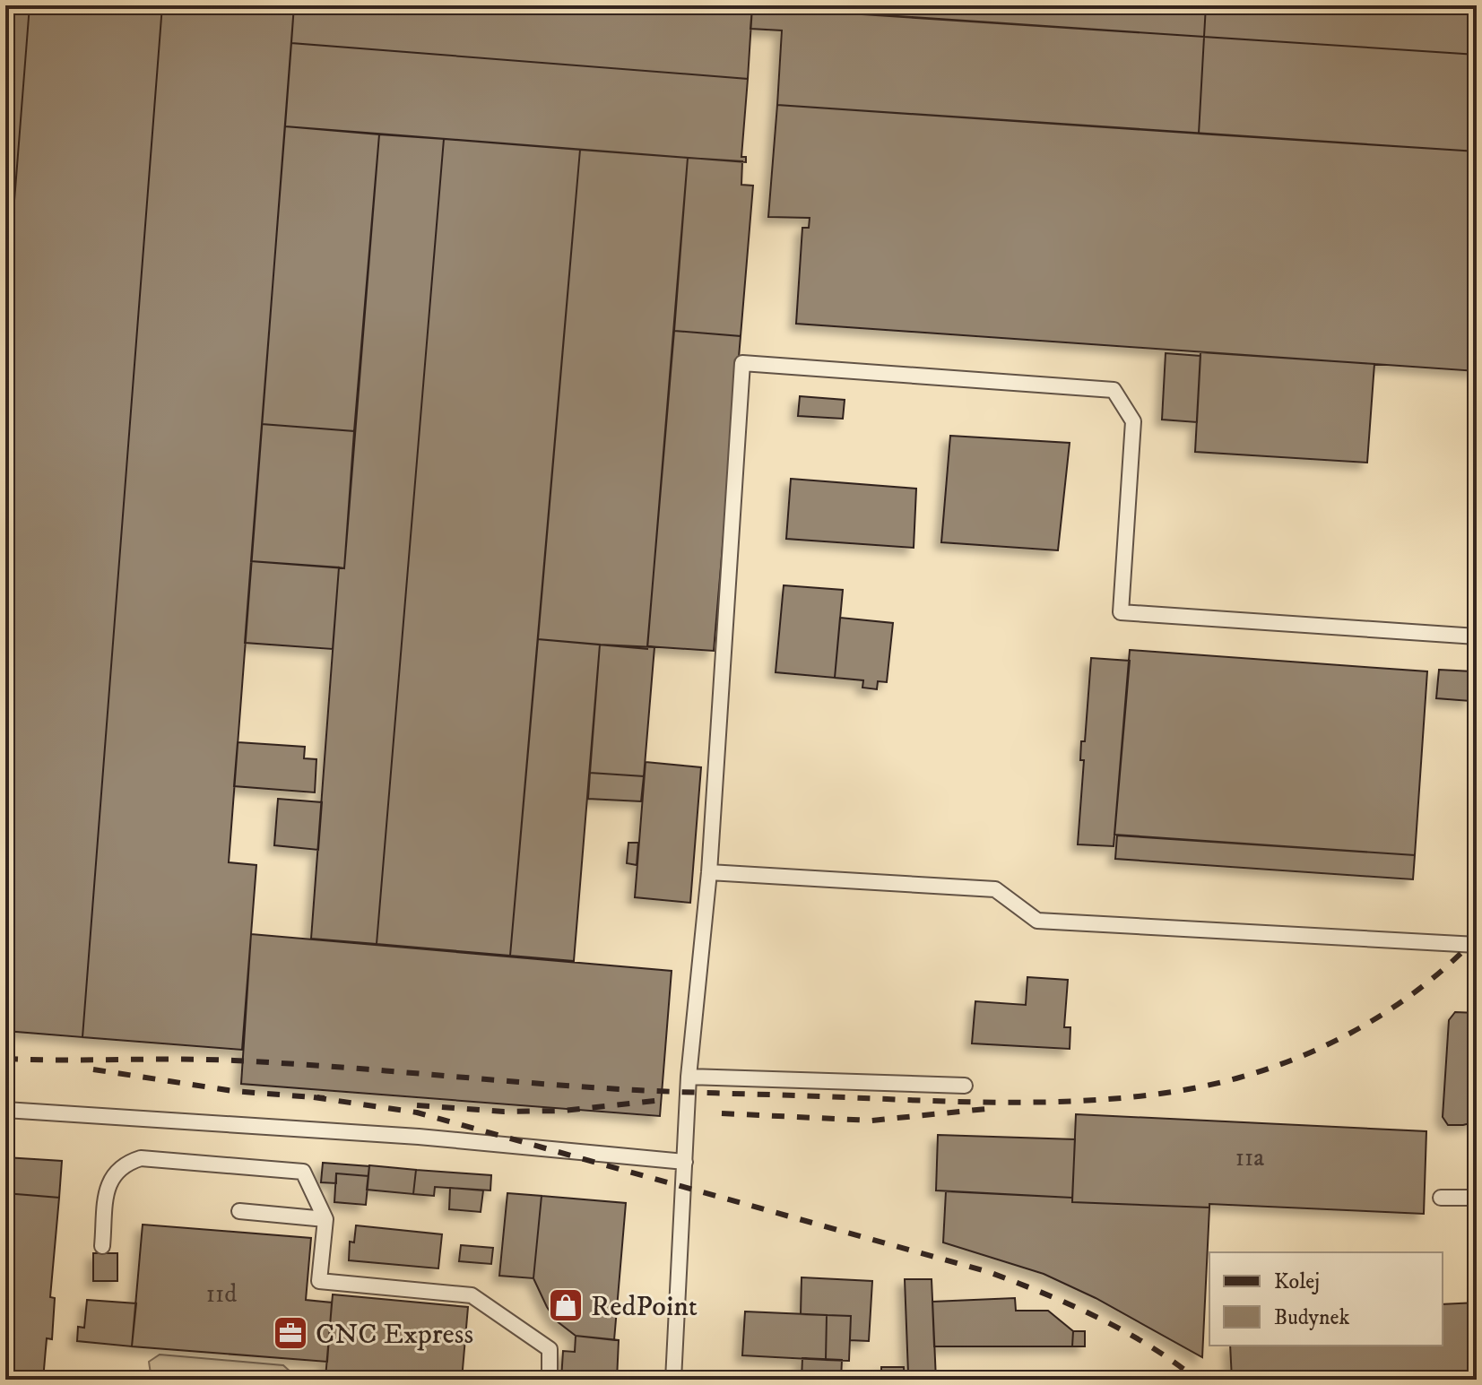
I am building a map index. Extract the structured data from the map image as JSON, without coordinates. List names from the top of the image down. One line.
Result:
{"places":{"shop":["RedPoint"],"office":["CNC Express"]},"house_numbers":["11a","11d"],"legend":["Kolej","Budynek"]}
